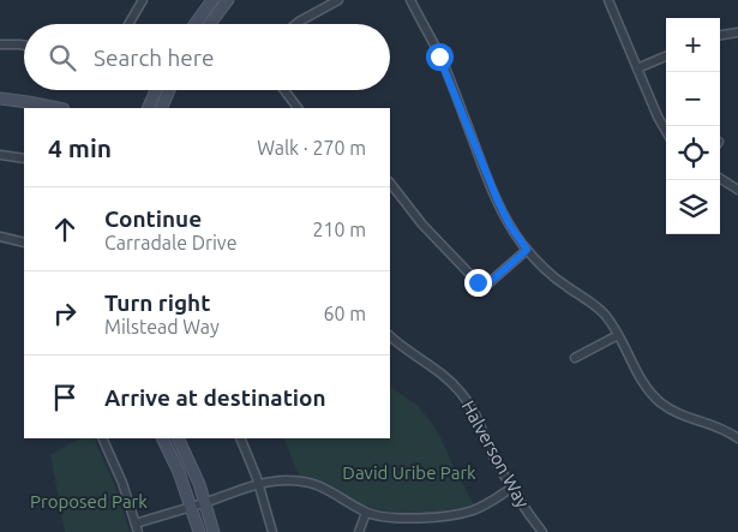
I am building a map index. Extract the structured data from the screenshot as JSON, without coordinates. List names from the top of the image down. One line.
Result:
{"streets":{"street":["Halverson Way"]},"parks":["David Uribe Park","Proposed Park"],"page":{"map_buttons":["+","−"],"search":"Search here","heading":["4 min","Walk · 270 m"],"list":[["Continue","Carradale Drive","210 m"],["Turn right","Milstead Way","60 m"],"Arrive at destination"]}}
